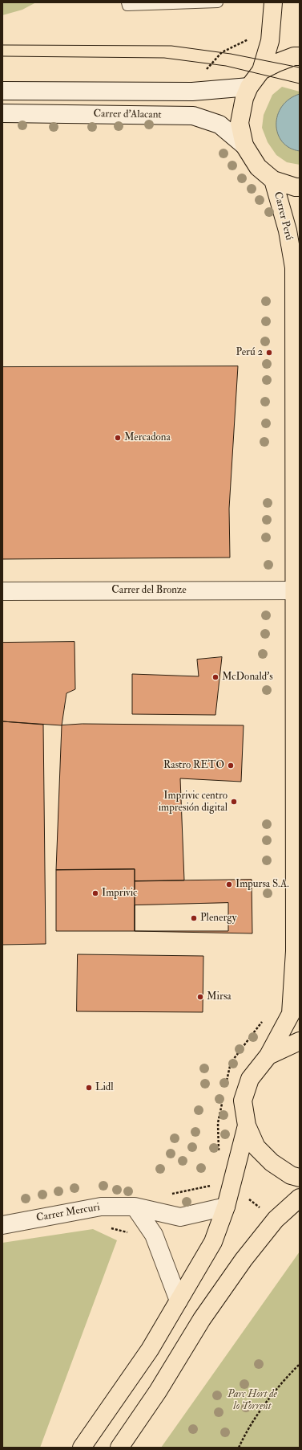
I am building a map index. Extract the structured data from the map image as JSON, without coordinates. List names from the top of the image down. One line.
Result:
{"streets":{"main road":["Carrer Perú"],"street":["Carrer d'Alacant","Carrer del Bronze","Carrer Mercuri"]},"crossings":[["Carrer Perú","Carrer del Bronze"]],"parks":["Parc Hort de lo Torrent"],"places":["Perú 2","Mercadona","McDonald's","Rastro RETO","Imprivic centro impresión digital","Impursa S.A.","Imprivic","Plenergy","Mirsa","Lidl"]}
